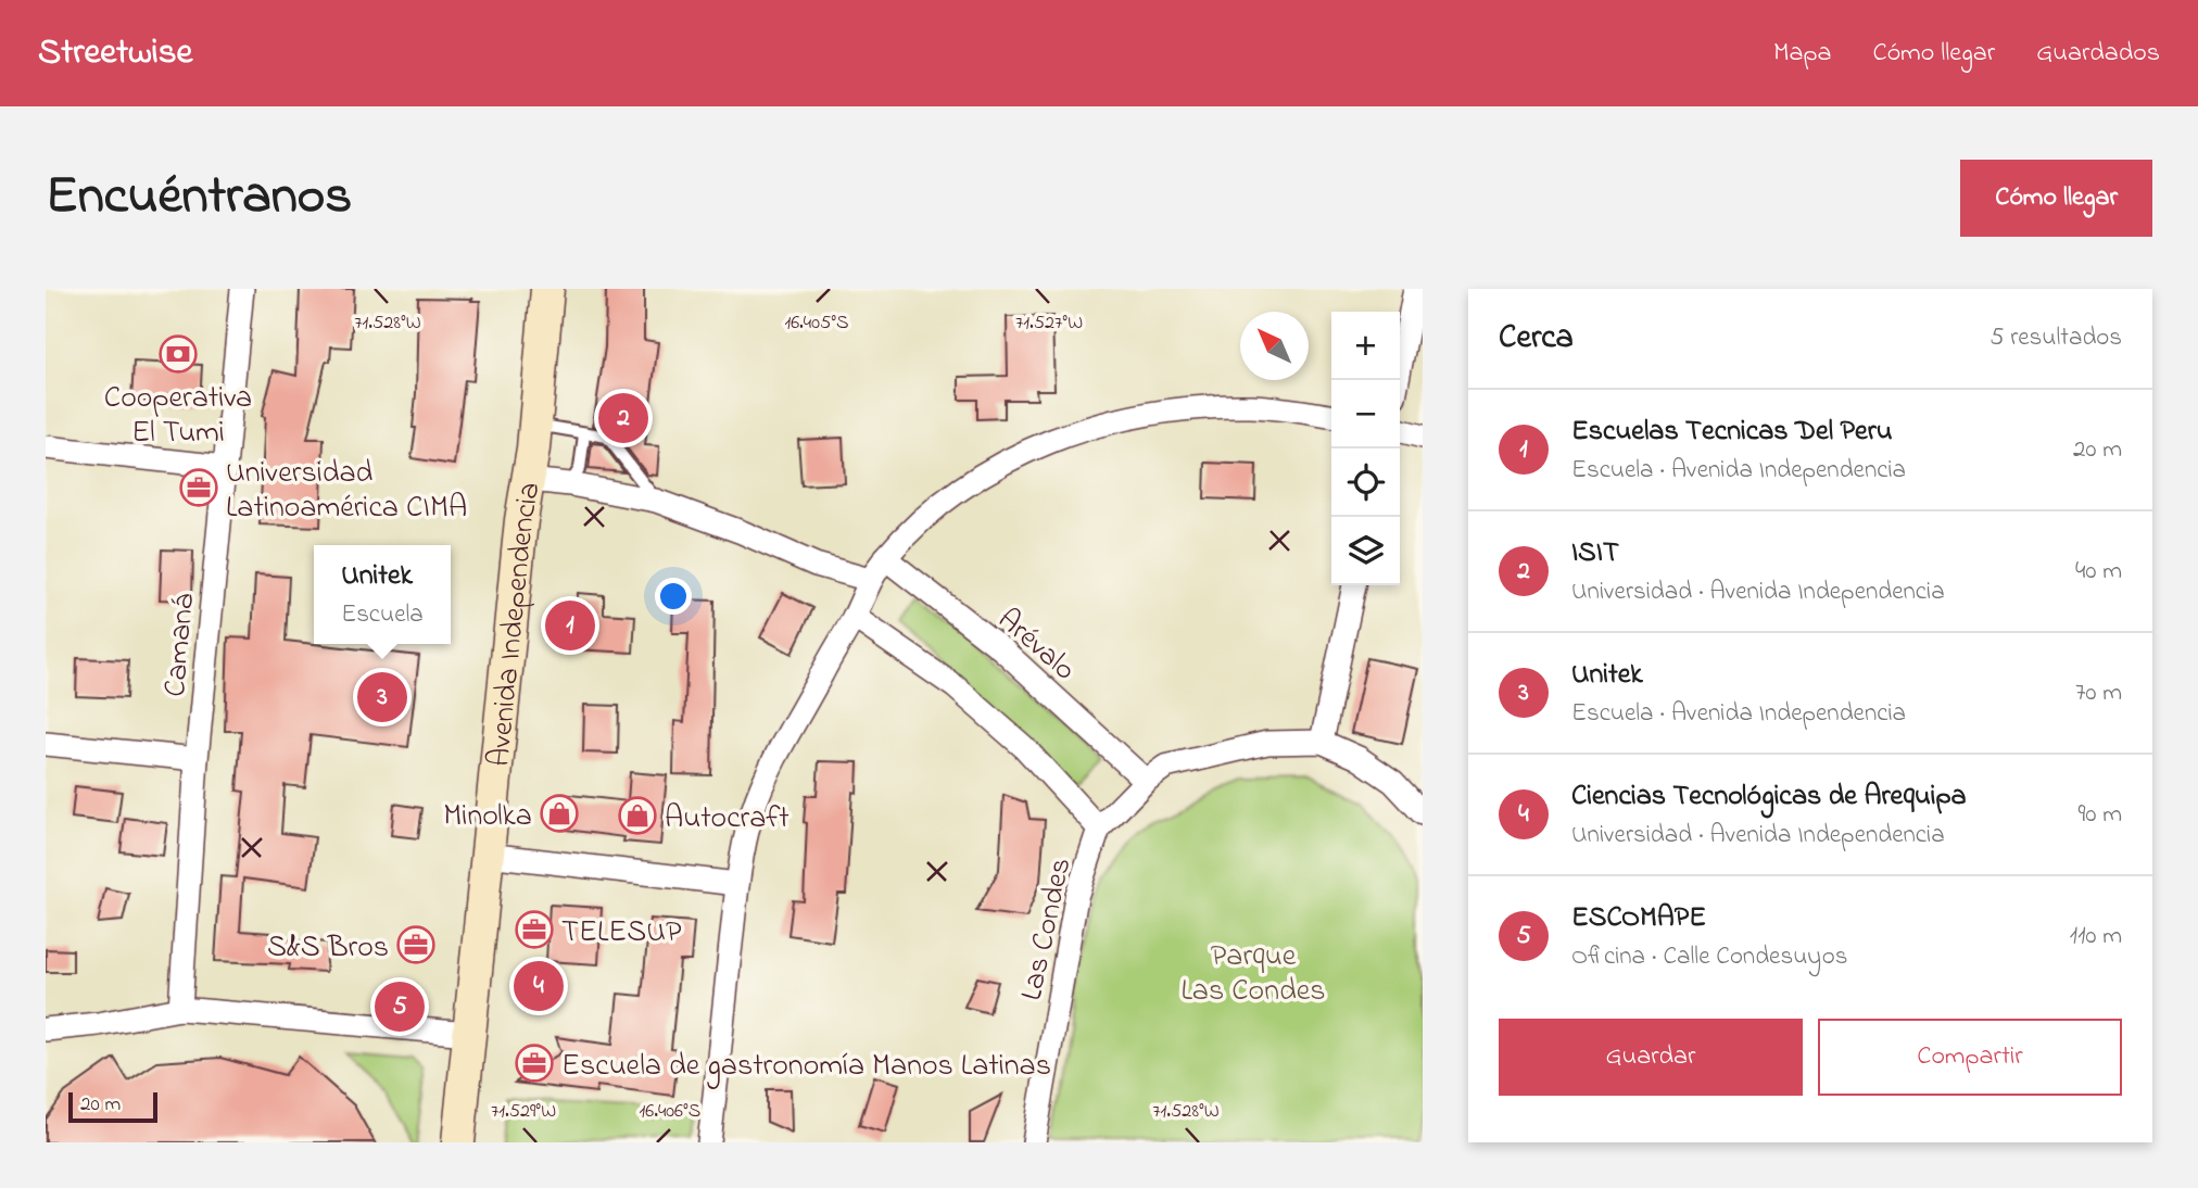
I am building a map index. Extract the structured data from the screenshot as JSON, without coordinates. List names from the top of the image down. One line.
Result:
{"streets":{"main road":["Avenida Independencia"],"street":["Arévalo","Camaná","Las Condes"]},"crossings":[["Arévalo","Las Condes"]],"parks":["Parque Las Condes"],"places":{"bank":["Cooperativa El Tumi"],"office":["Universidad Latinoamérica CIMA","TELESUP","S&S Bros","Escuela de gastronomía Manos Latinas"],"shop":["Minolka","Autocraft"]},"scale_bar":"20 m","north":"top left","page":{"header":"Streetwise","nav":["Mapa","Cómo llegar","Guardados"],"title":"Encuéntranos","buttons":["Cómo llegar",["Guardar","Compartir"]],"heading":["Cerca","5 resultados"],"map_buttons":["+","−"],"list":[{"mark":"1","name":"Escuelas Tecnicas Del Peru","note":"Escuela · Avenida Independencia","value":"20 m"},{"mark":"2","name":"ISIT","note":"Universidad · Avenida Independencia","value":"40 m"},{"mark":"3","name":"Unitek","note":"Escuela · Avenida Independencia","value":"70 m"},{"mark":"4","name":"Ciencias Tecnológicas de Arequipa","note":"Universidad · Avenida Independencia","value":"90 m"},{"mark":"5","name":"ESCOMAPE","note":"Oficina · Calle Condesuyos","value":"110 m"}],"pins":["2","1","3","4","5"],"popup":["Unitek","Escuela"],"scale":"20 m"},"coordinates":["16.405°S","71.528°W","71.527°W","71.529°W","16.406°S"]}
